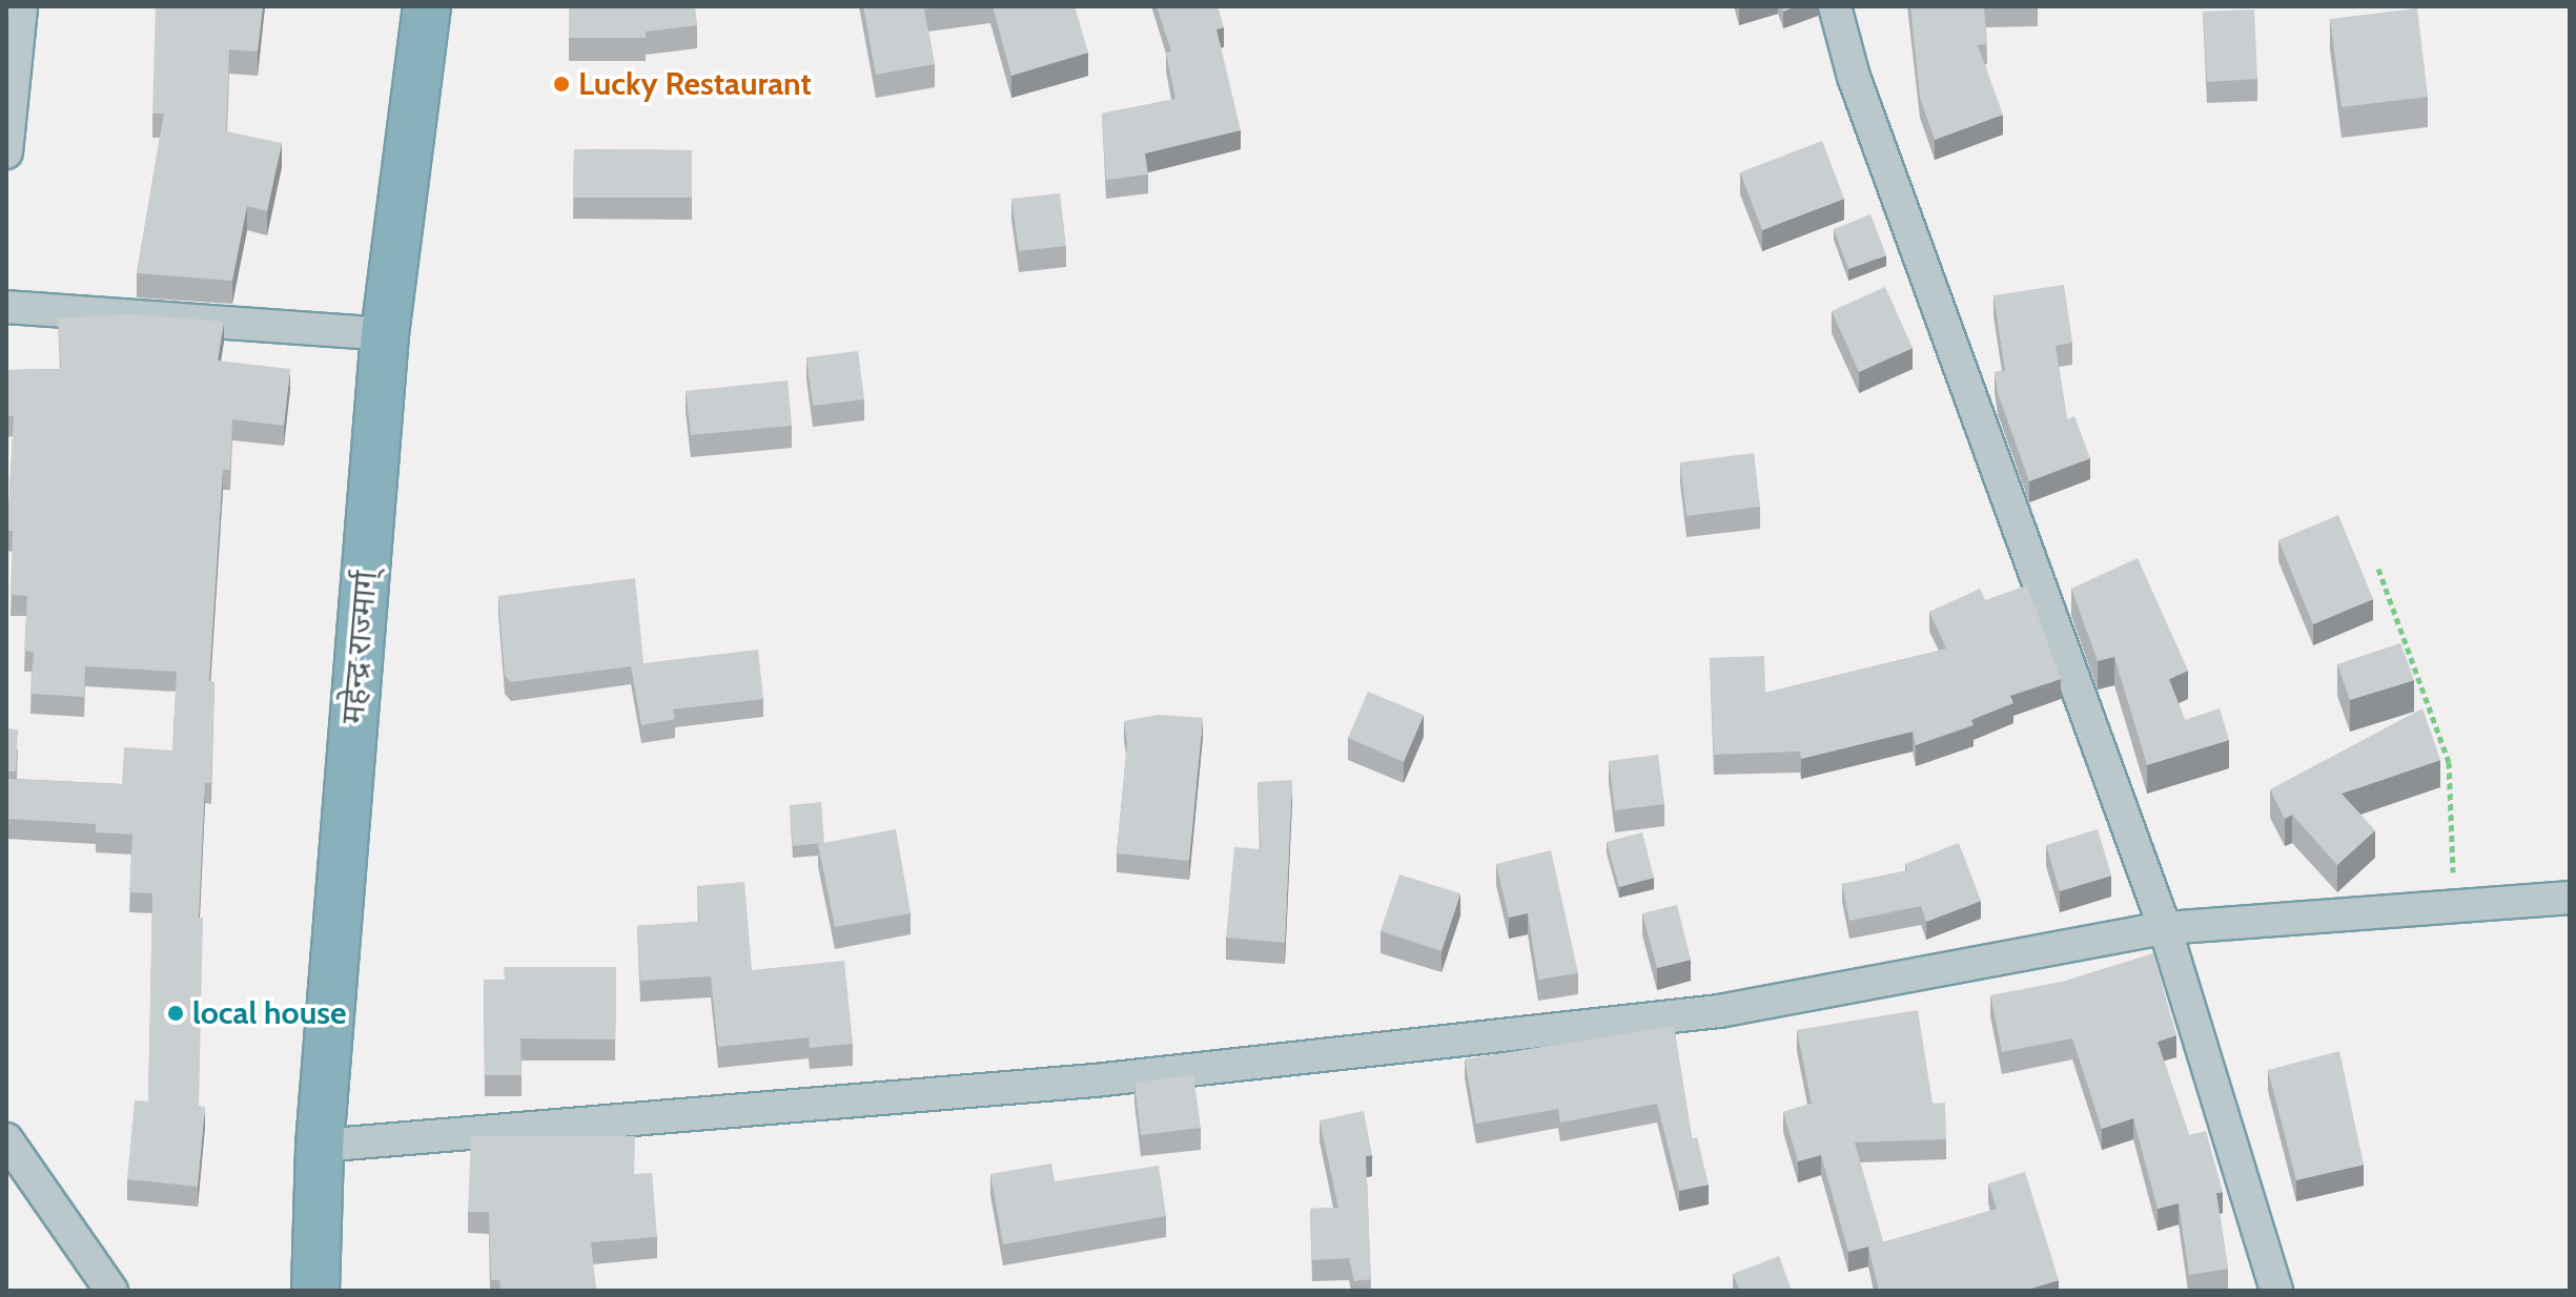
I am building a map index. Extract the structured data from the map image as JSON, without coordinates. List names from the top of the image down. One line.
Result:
{"streets":{"highway":["महेन्द्र राज्मार्ग्"]},"places":["Lucky Restaurant","local house"]}
